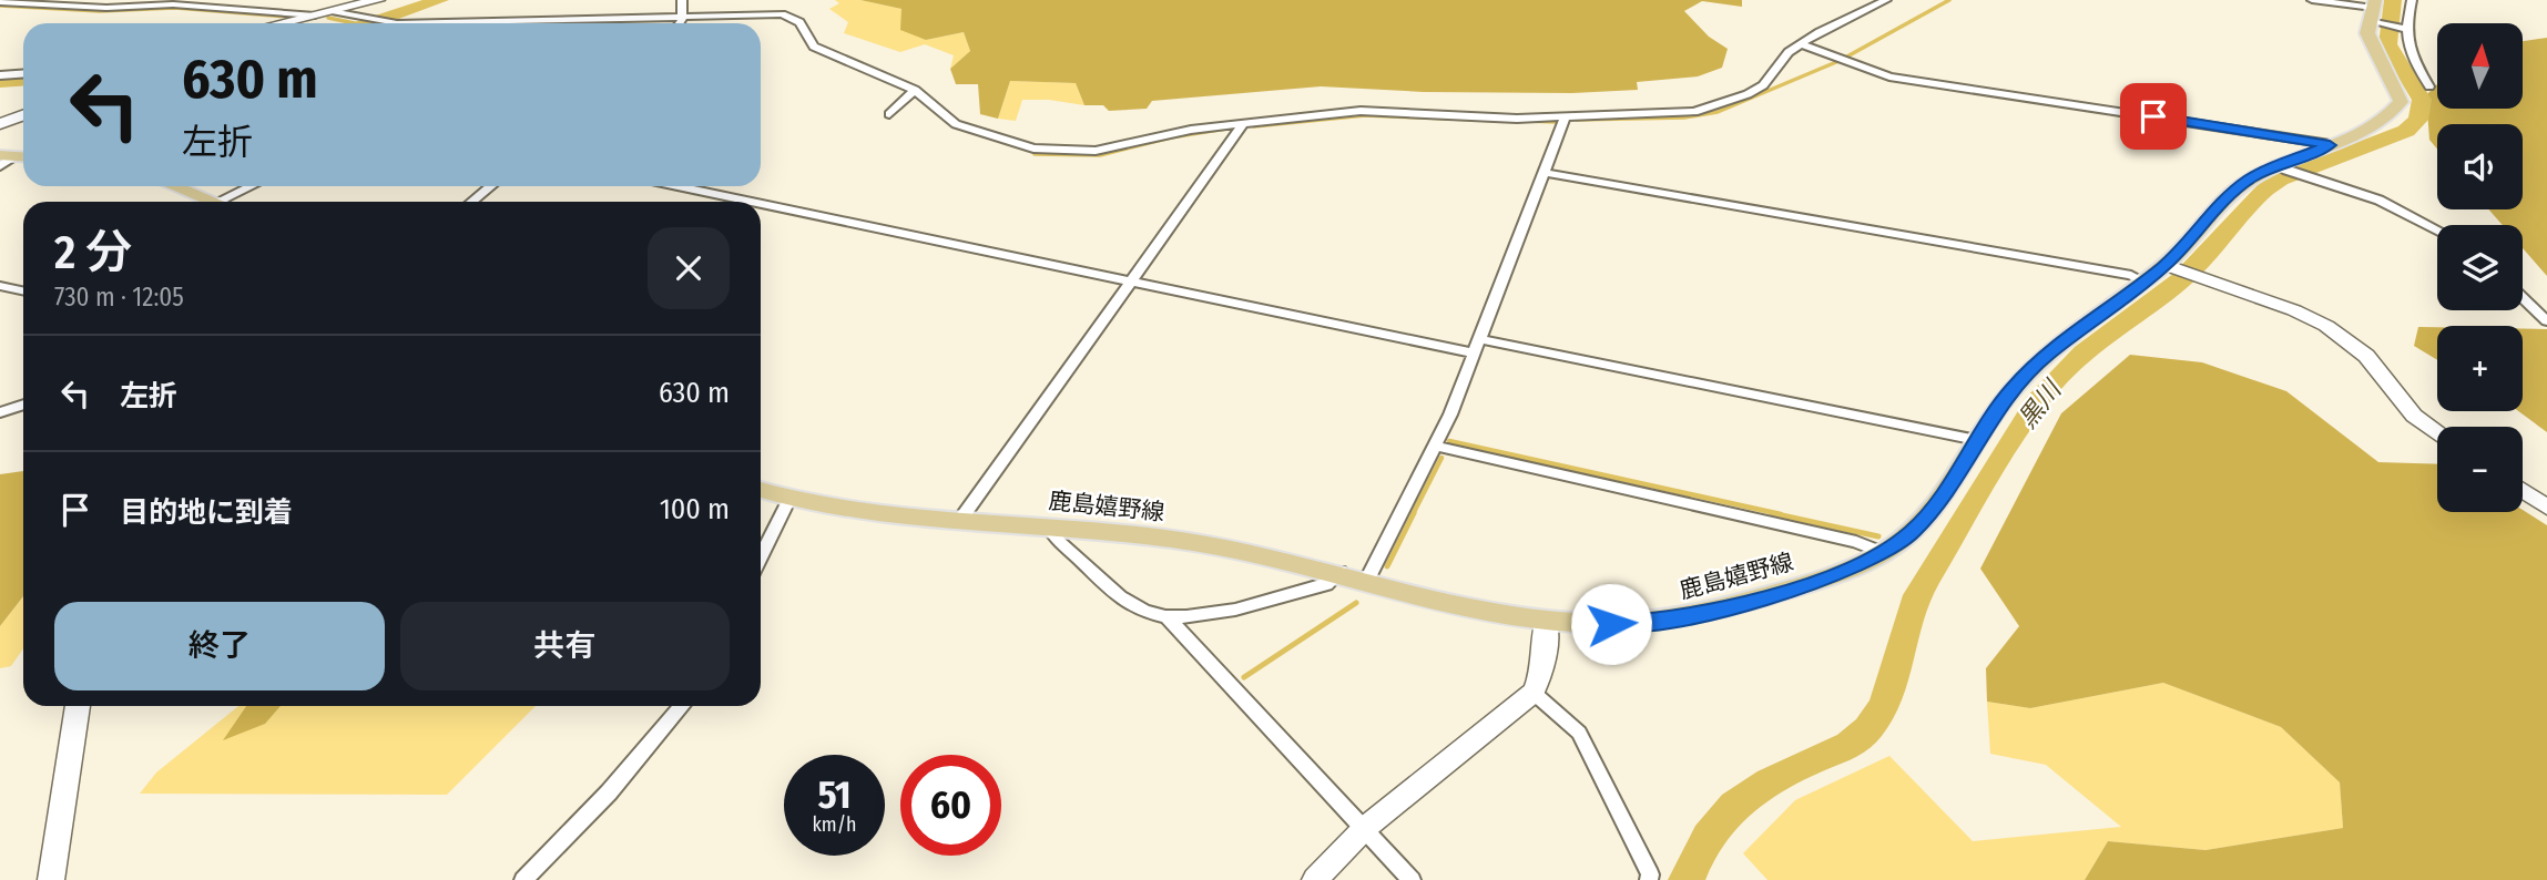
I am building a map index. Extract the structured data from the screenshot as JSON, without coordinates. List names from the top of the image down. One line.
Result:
{"streets":{"main road":["鹿島嬉野線"]},"water":["黒川"],"north":"top","page":{"map_buttons":["+","−"],"turn":["630 m","左折"],"heading":["2 分","730 m · 12:05"],"list":[{"name":"左折","value":"630 m"},{"name":"目的地に到着","value":"100 m"}],"buttons":["終了","共有"],"speed":"51 km/h","limit":"60"}}
